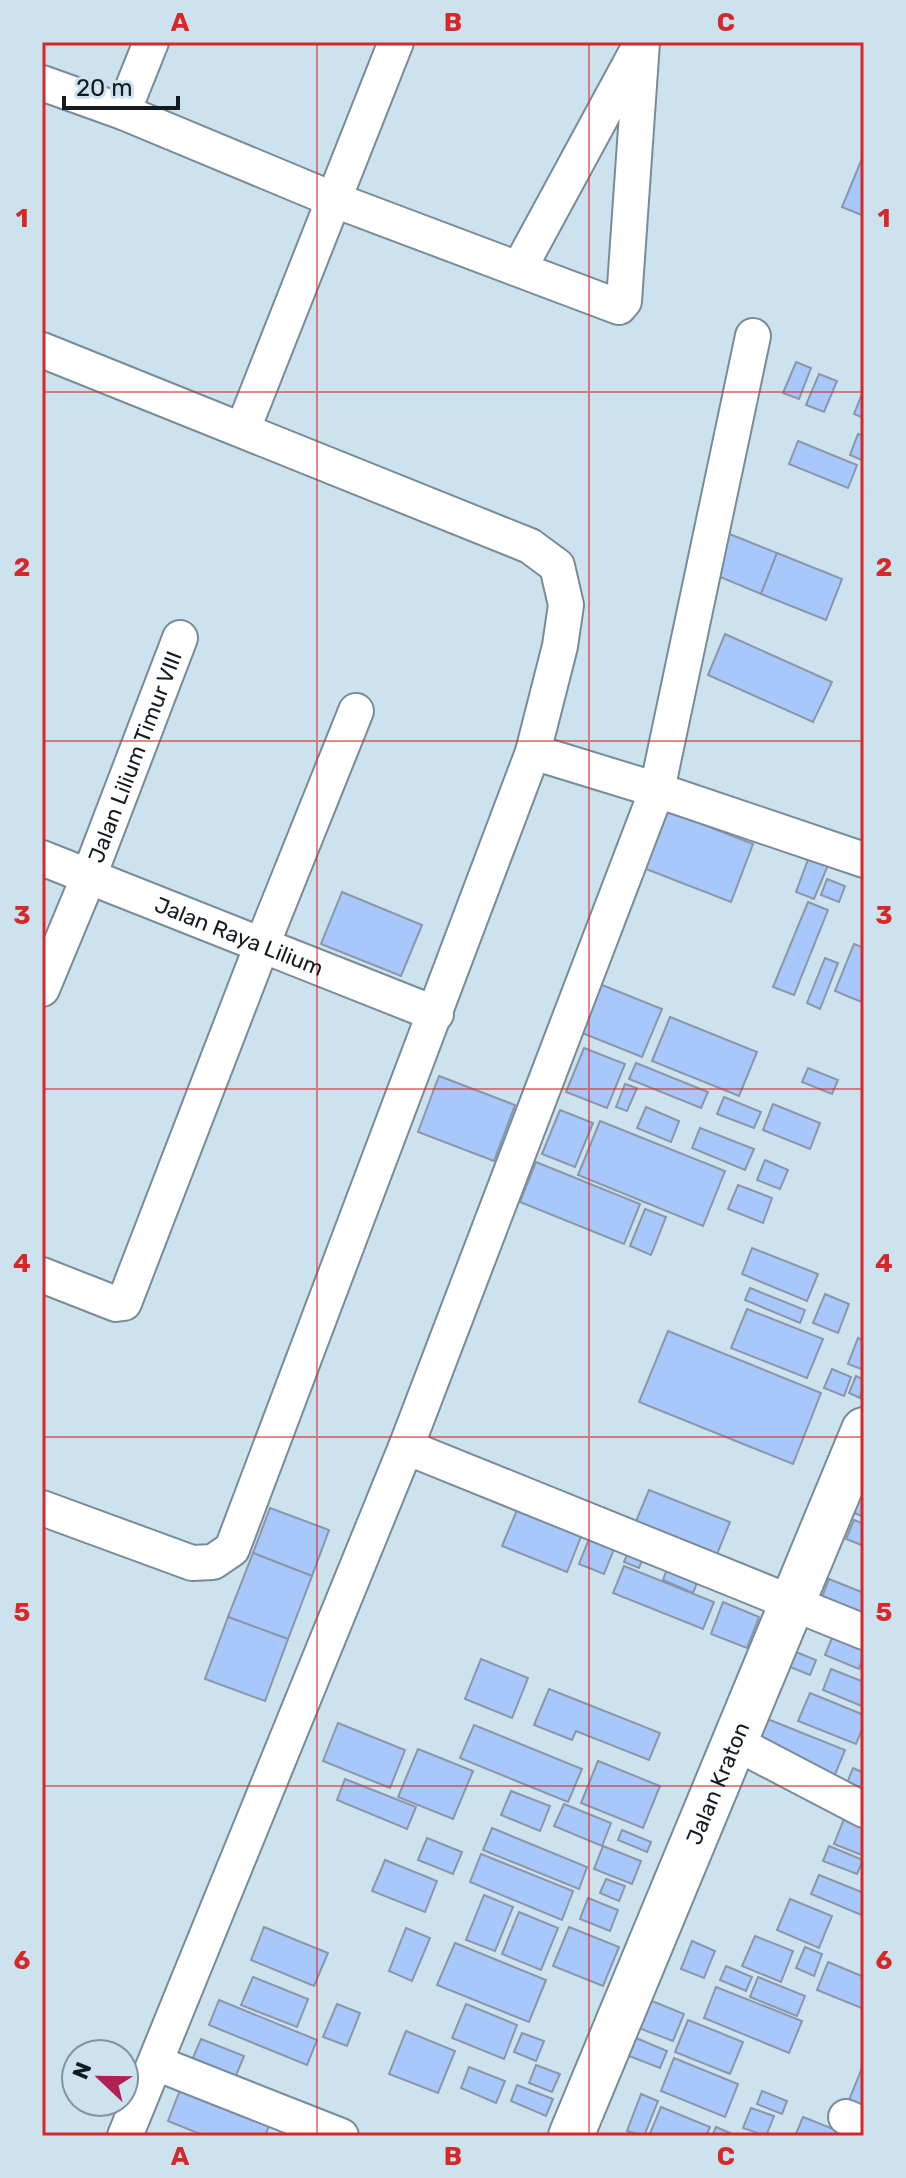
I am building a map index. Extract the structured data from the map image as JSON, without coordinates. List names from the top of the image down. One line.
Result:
{"streets":{"street":["Jalan Lilium Timur VIII","Jalan Raya Lilium","Jalan Kraton"]},"crossings":[["Jalan Lilium Timur VIII","Jalan Raya Lilium"]],"scale_bar":"20 m","north":"left","grid":{"columns":["A","B","C"],"rows":["1","2","3","4","5","6"]}}
